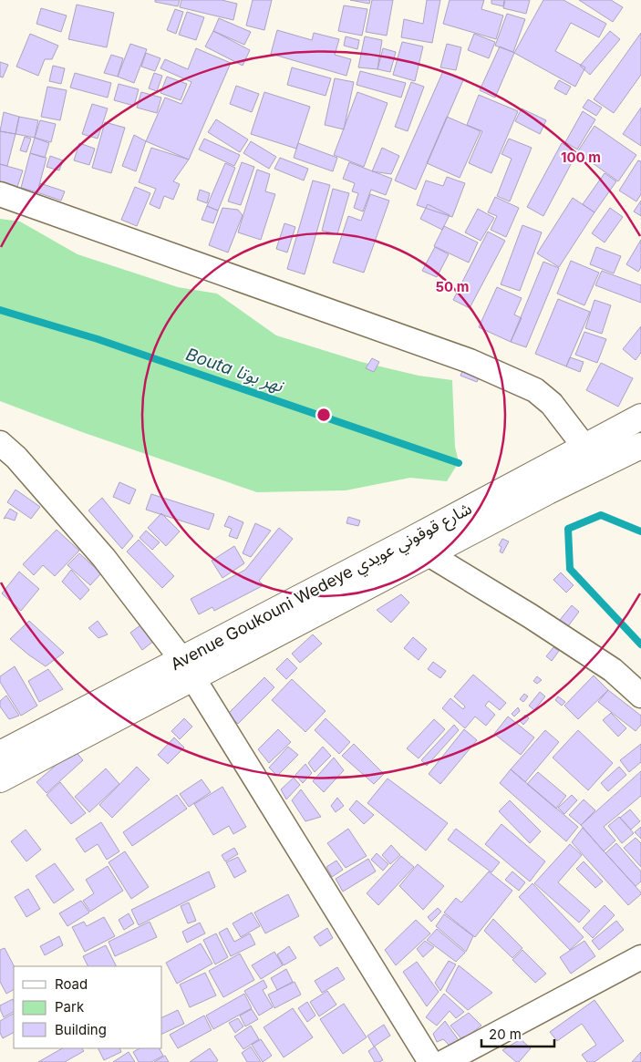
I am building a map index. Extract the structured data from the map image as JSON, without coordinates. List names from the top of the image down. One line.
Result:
{"streets":{"street":["Avenue Goukouni Wedeye شارع قوقوني عويدي"]},"water":["Bouta نهر بوتا"],"legend":["Road","Park","Building"],"scale_bar":"20 m","rings":["100 m","50 m"]}
